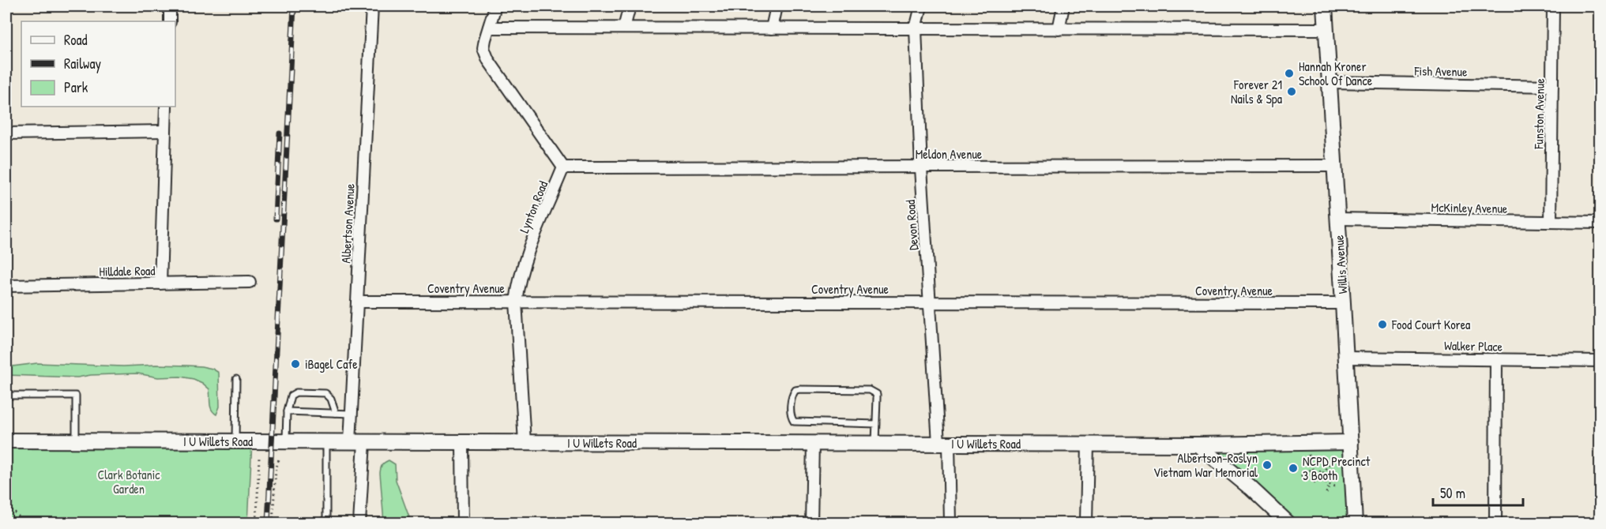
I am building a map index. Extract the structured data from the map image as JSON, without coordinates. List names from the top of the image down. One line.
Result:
{"streets":{"main road":["Willis Avenue","I U Willets Road"],"street":["Fish Avenue","Funston Avenue","Meldon Avenue","Lynton Road","McKinley Avenue","Albertson Avenue","Devon Road","Hilldale Road","Coventry Avenue","Walker Place"]},"crossings":[["Fish Avenue","Funston Avenue"],["Fish Avenue","Willis Avenue"],["Funston Avenue","McKinley Avenue"],["Meldon Avenue","Lynton Road"],["Meldon Avenue","Devon Road"],["Meldon Avenue","Willis Avenue"],["Lynton Road","Coventry Avenue"],["Lynton Road","I U Willets Road"],["McKinley Avenue","Willis Avenue"],["Albertson Avenue","Coventry Avenue"],["Albertson Avenue","I U Willets Road"],["Devon Road","Coventry Avenue"],["Devon Road","I U Willets Road"],["Willis Avenue","Coventry Avenue"],["Willis Avenue","Walker Place"],["Willis Avenue","I U Willets Road"]],"parks":["Clark Botanic Garden"],"places":["Hannah Kroner School Of Dance","Forever 21 Nails & Spa","Food Court Korea","iBagel Cafe","Albertson–Roslyn Vietnam War Memorial","NCPD Precinct 3 Booth"],"legend":["Road","Railway","Park"],"scale_bar":"50 m"}
